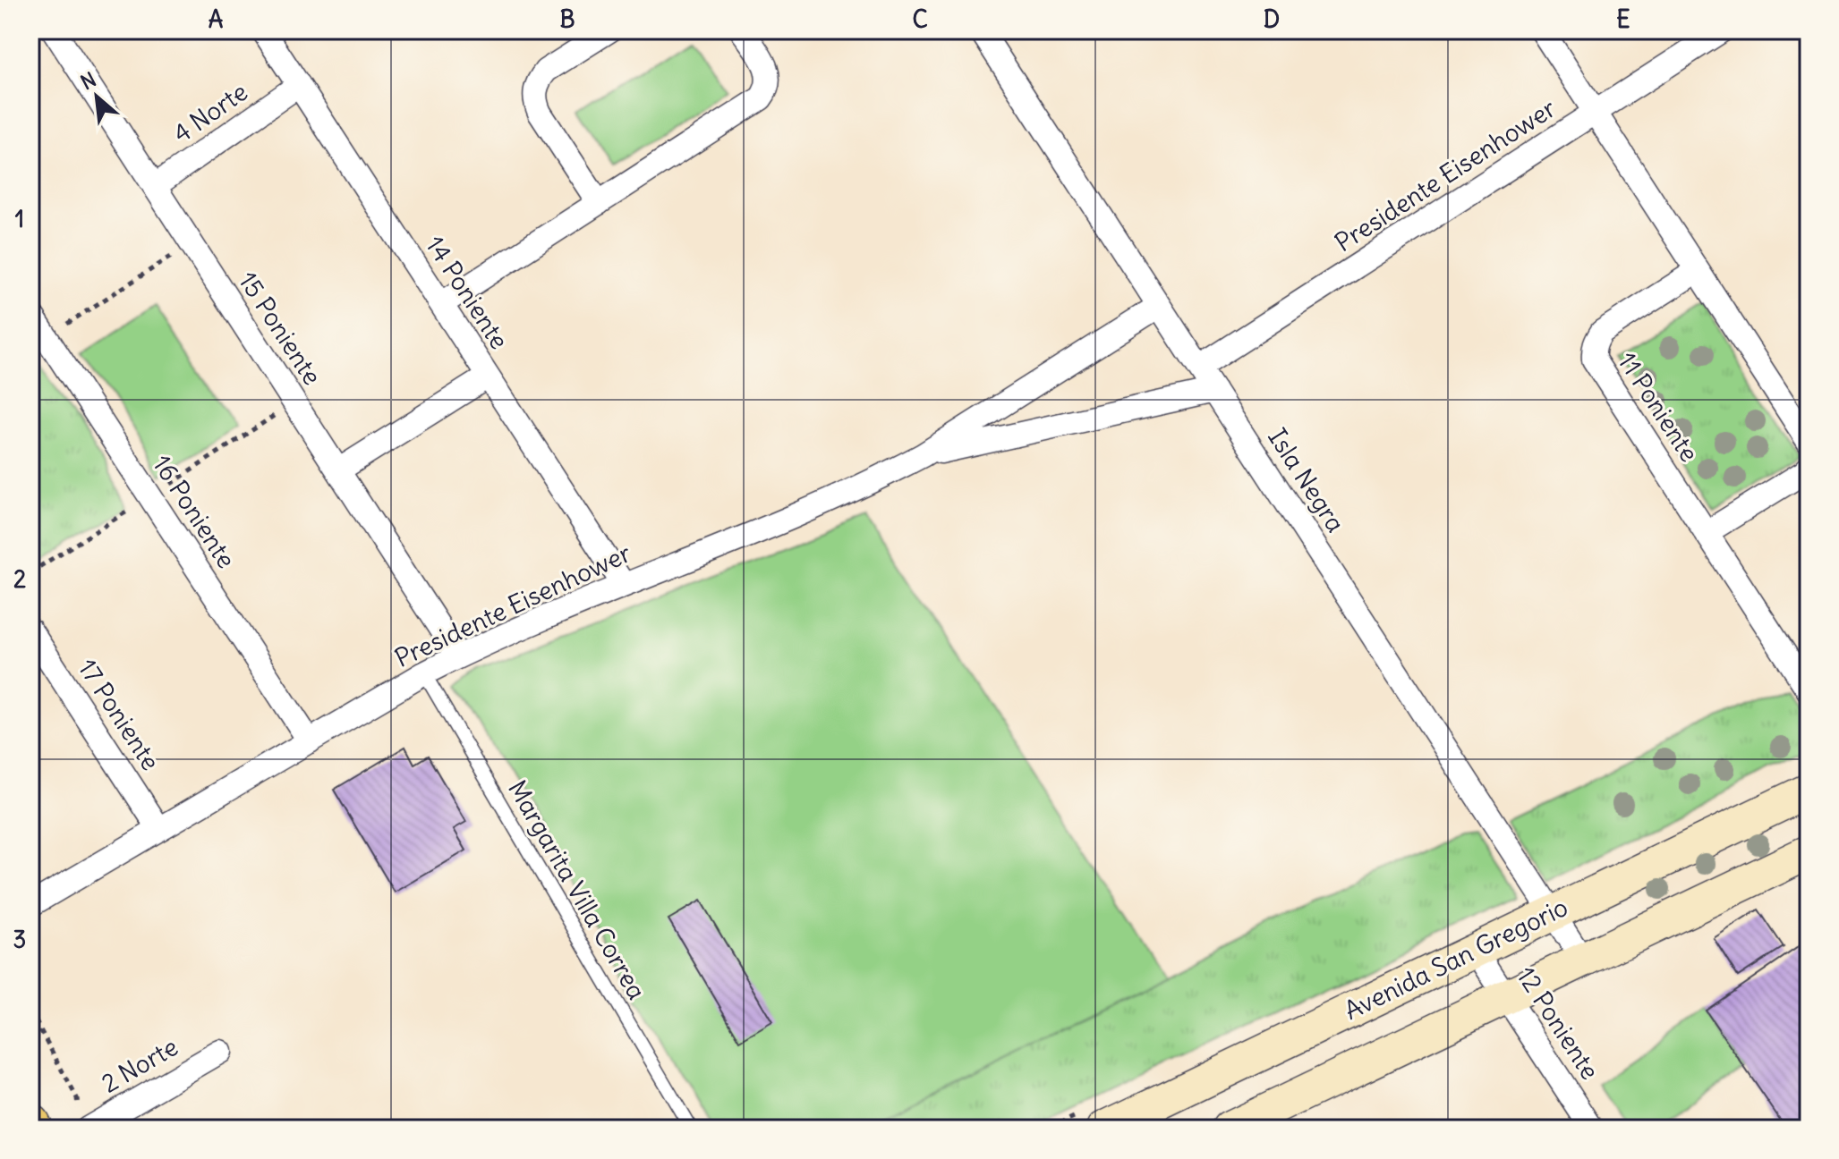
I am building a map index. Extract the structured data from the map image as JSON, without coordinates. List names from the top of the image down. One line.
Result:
{"streets":{"main road":["Avenida San Gregorio"],"street":["4 Norte","Presidente Eisenhower","14 Poniente","15 Poniente","11 Poniente","Isla Negra","16 Poniente","17 Poniente","12 Poniente","2 Norte"],"lane":["Margarita Villa Correa"]},"crossings":[["4 Norte","14 Poniente"],["4 Norte","15 Poniente"],["Presidente Eisenhower","14 Poniente"],["Presidente Eisenhower","15 Poniente"],["Presidente Eisenhower","Isla Negra"],["Presidente Eisenhower","16 Poniente"],["Presidente Eisenhower","17 Poniente"],["Presidente Eisenhower","Margarita Villa Correa"],["Isla Negra","Avenida San Gregorio"],["Avenida San Gregorio","12 Poniente"]],"north":"top left","grid":{"columns":["A","B","C","D","E"],"rows":["1","2","3"]}}
